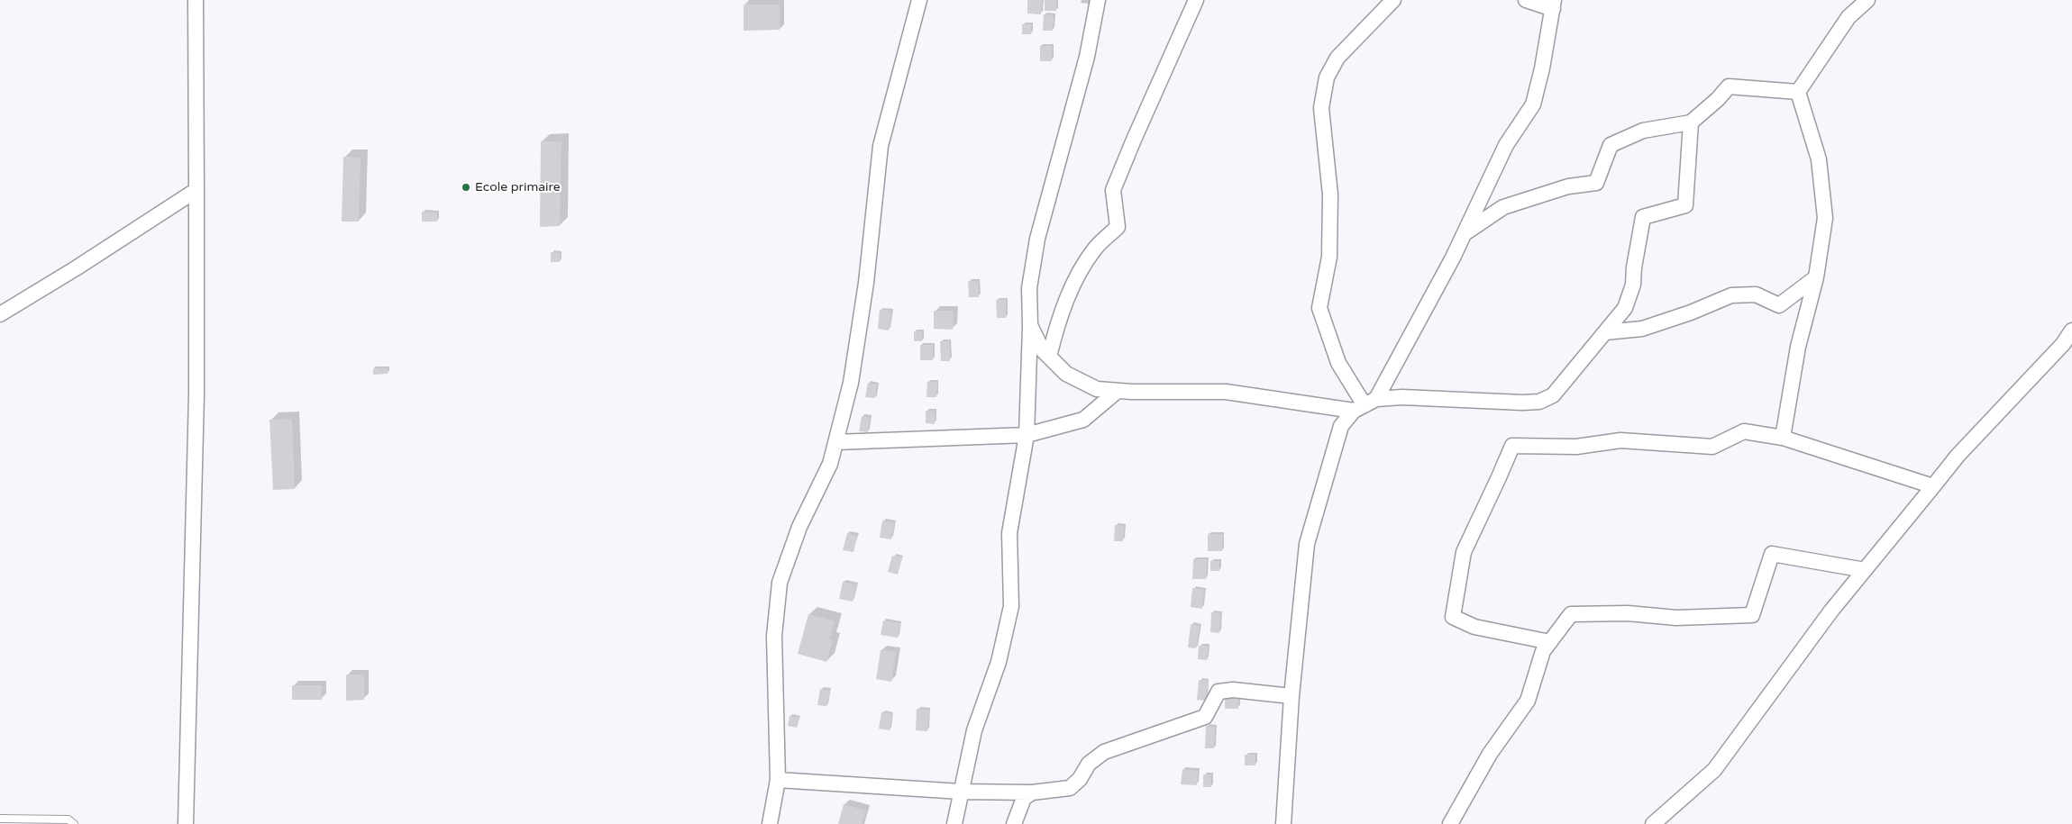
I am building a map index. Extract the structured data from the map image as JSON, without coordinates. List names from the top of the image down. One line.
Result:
{"places":["Ecole primaire"]}
